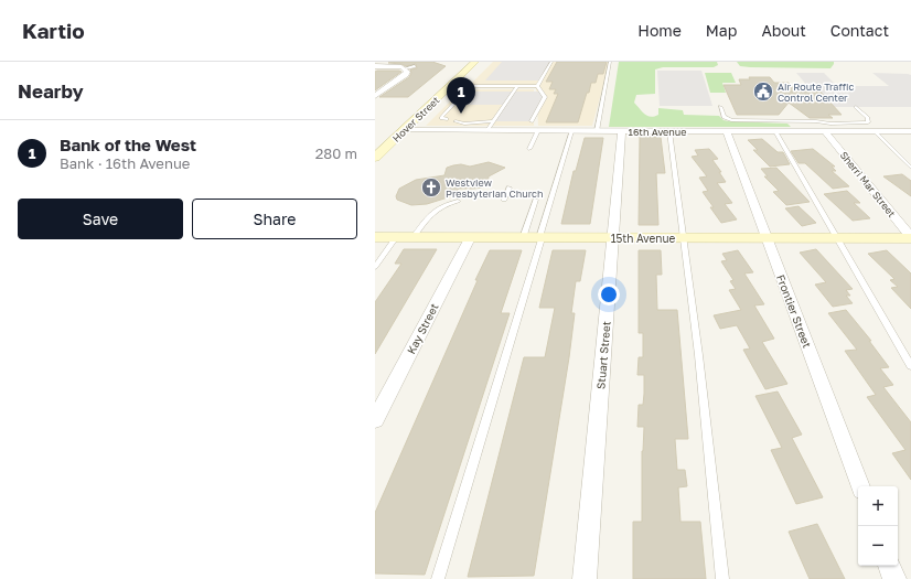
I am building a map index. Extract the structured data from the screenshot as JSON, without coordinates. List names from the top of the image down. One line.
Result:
{"streets":{"street":["Hover Street","16th Avenue","Sherri Mar Street","15th Avenue","Frontier Street","Kay Street","Stuart Street"]},"crossings":[["Hover Street","16th Avenue"],["16th Avenue","Sherri Mar Street"],["16th Avenue","Frontier Street"],["16th Avenue","Stuart Street"],["Sherri Mar Street","15th Avenue"],["15th Avenue","Frontier Street"],["15th Avenue","Kay Street"],["15th Avenue","Stuart Street"]],"places":{"public building":["Air Route Traffic Control Center"],"church":["Westview Presbyterian Church"]},"page":{"header":"Kartio","nav":["Home","Map","About","Contact"],"heading":"Nearby","pins":"1","list":[{"mark":"1","name":"Bank of the West","note":"Bank · 16th Avenue","value":"280 m"}],"buttons":["Save","Share"],"map_buttons":["+","−"]}}
